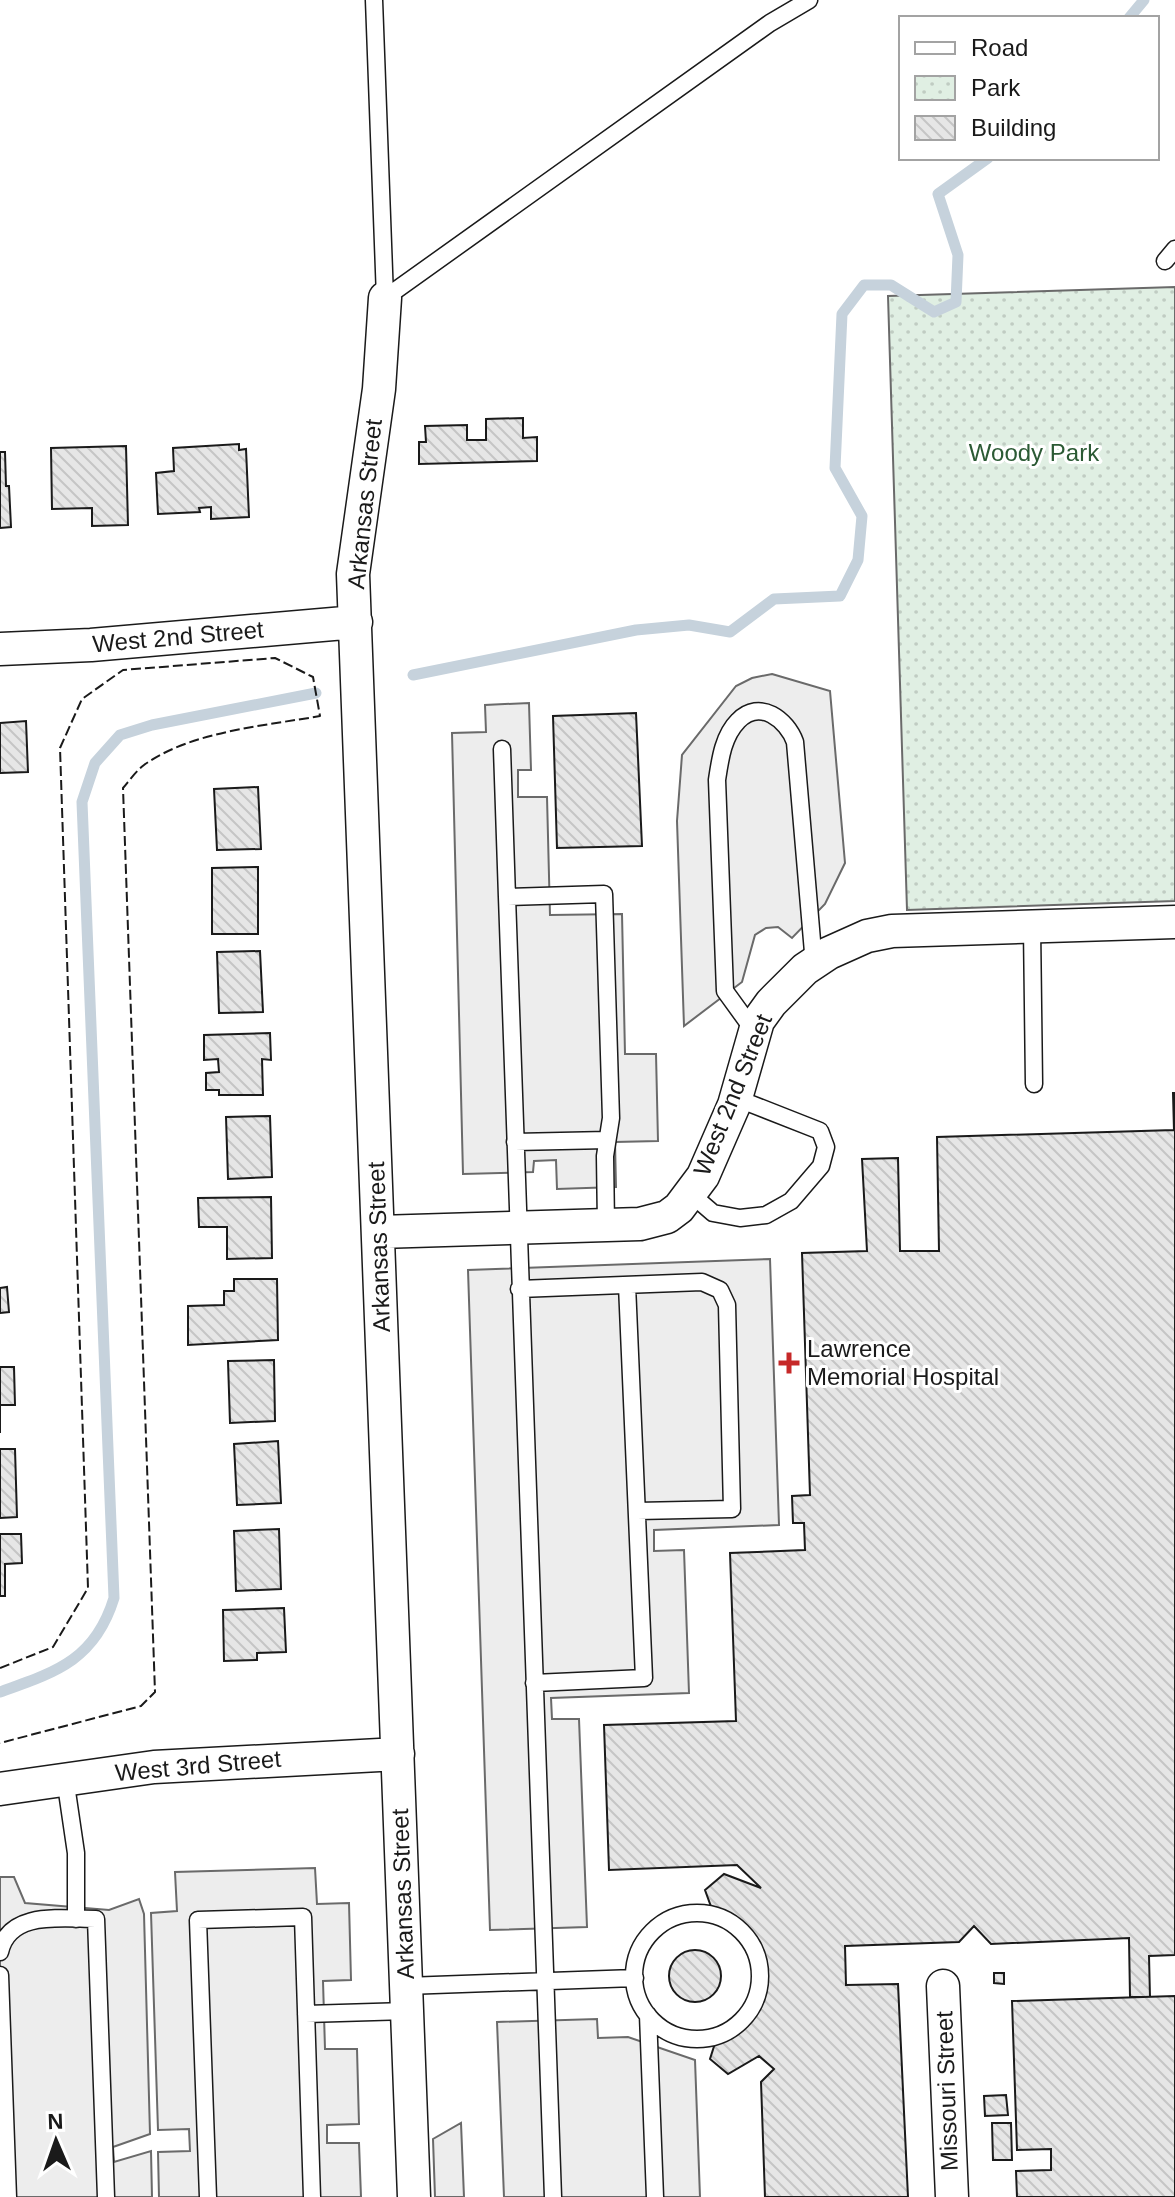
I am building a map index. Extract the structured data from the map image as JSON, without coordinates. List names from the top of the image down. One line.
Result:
{"streets":{"street":["Arkansas Street","West 2nd Street","West 3rd Street","Missouri Street"]},"crossings":[["Arkansas Street","West 2nd Street"],["Arkansas Street","West 3rd Street"]],"parks":["Woody Park"],"places":{"health":["Lawrence Memorial Hospital"]},"legend":["Road","Park","Building"],"north":"top"}
